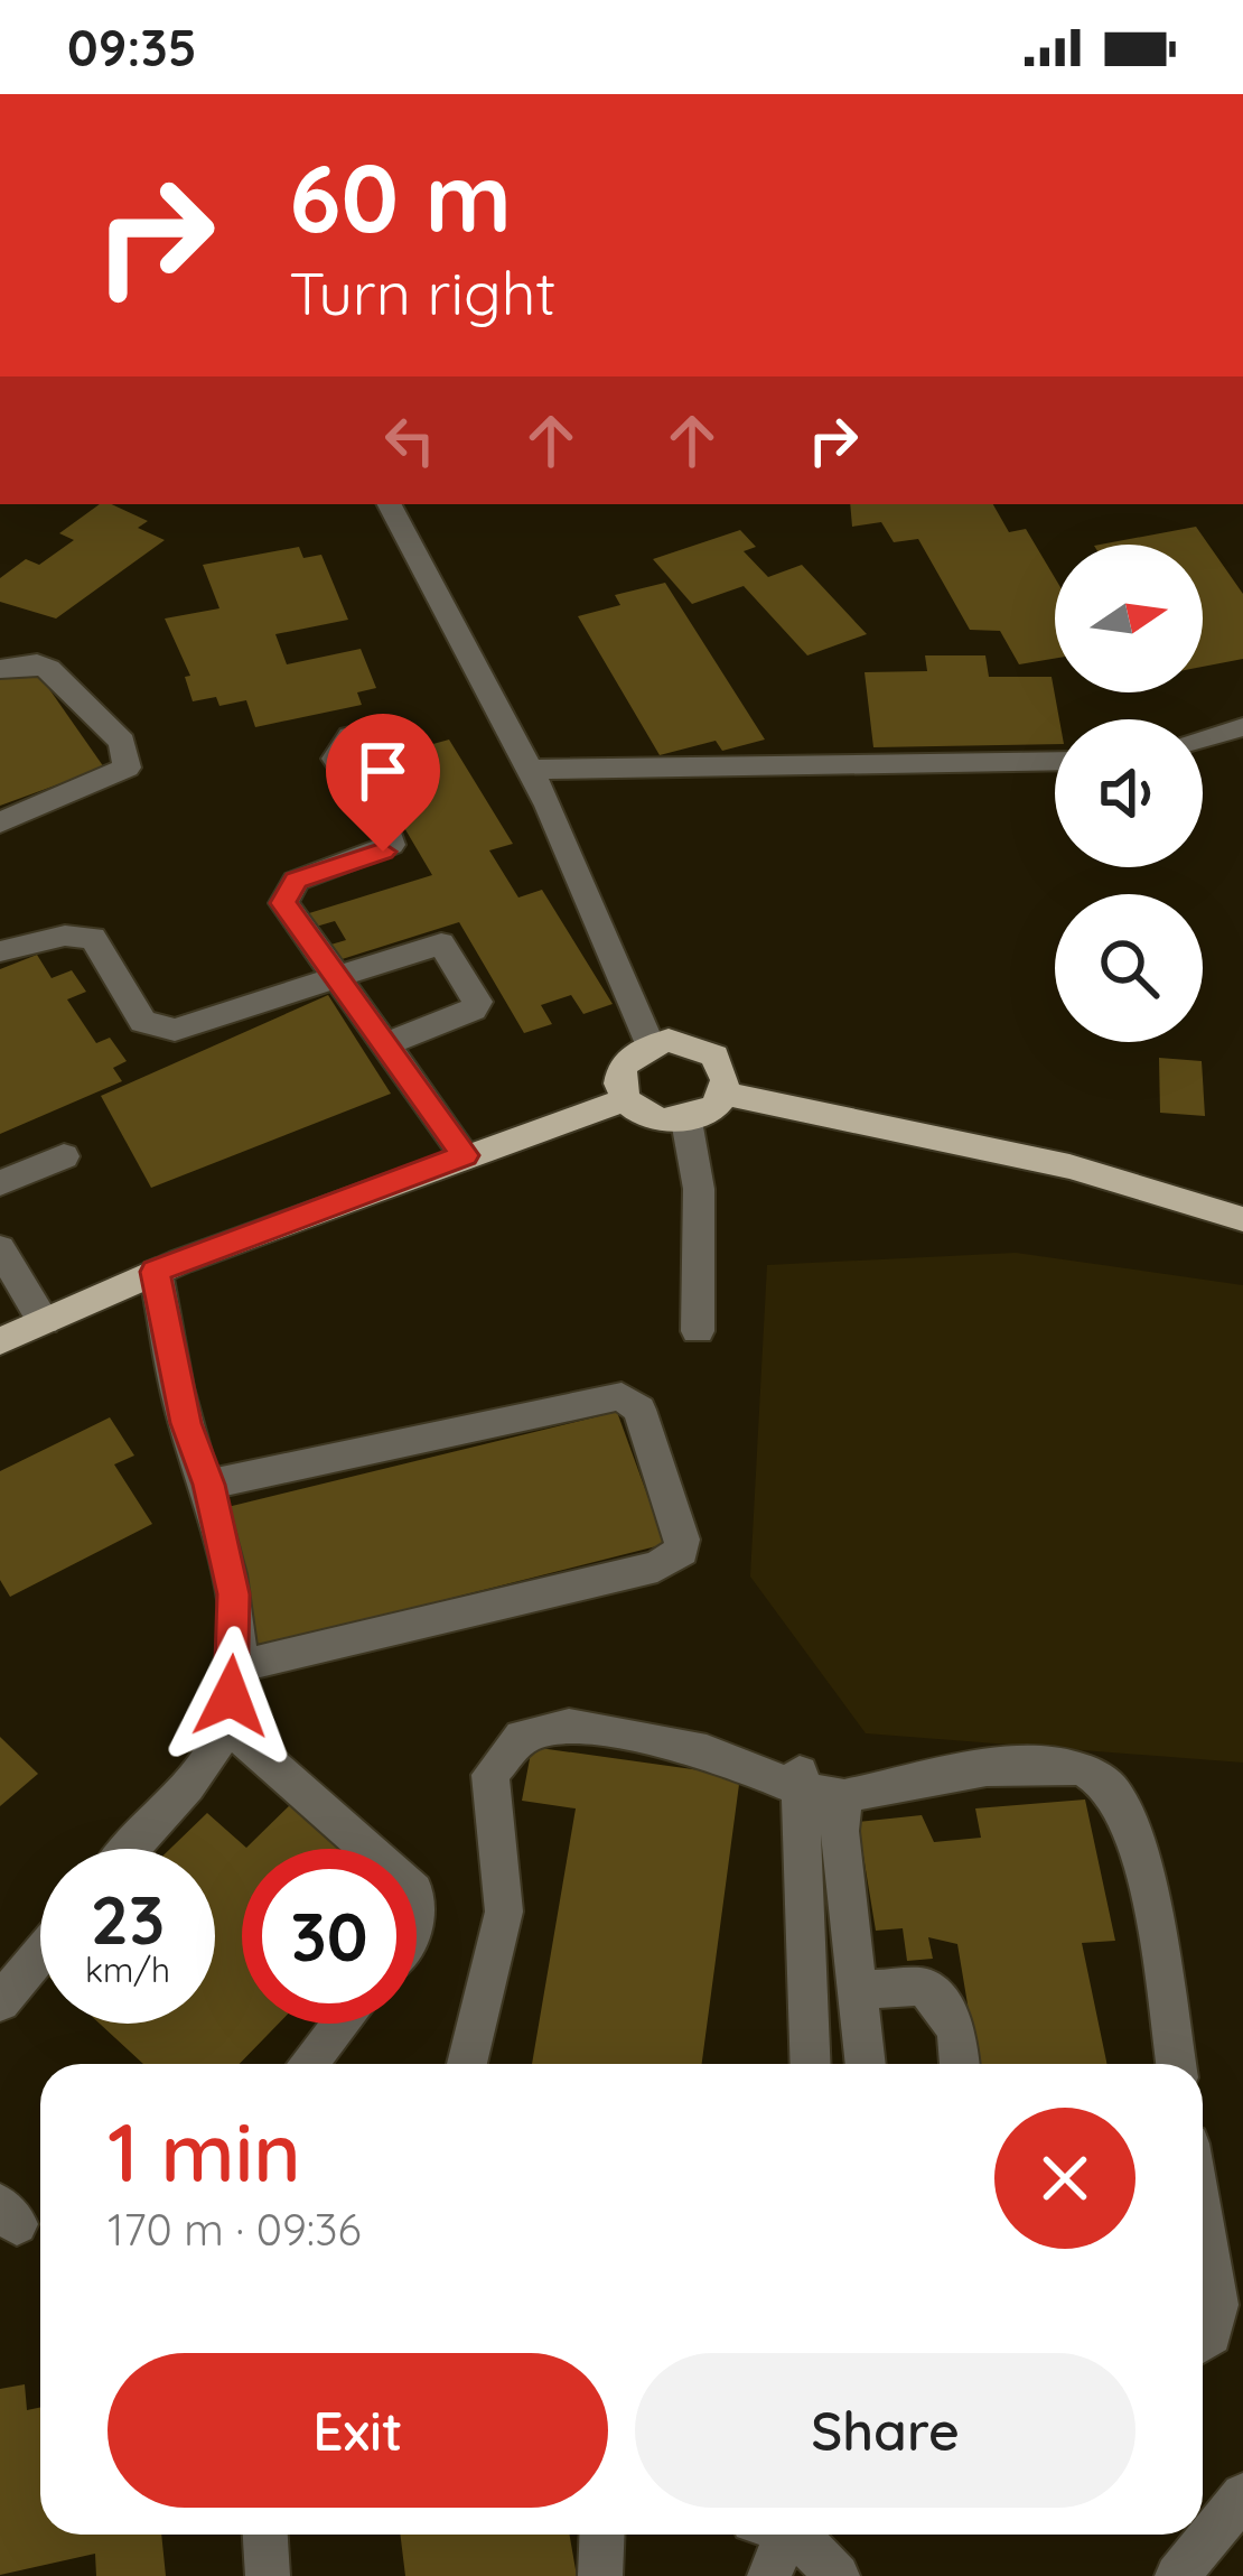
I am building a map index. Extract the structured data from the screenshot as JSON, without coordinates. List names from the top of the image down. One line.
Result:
{"north":"right","page":{"status":"09:35","turn":["60 m","Turn right"],"speed":"23 km/h","limit":"30","heading":["1 min","170 m · 09:36"],"buttons":["Exit","Share"]}}
